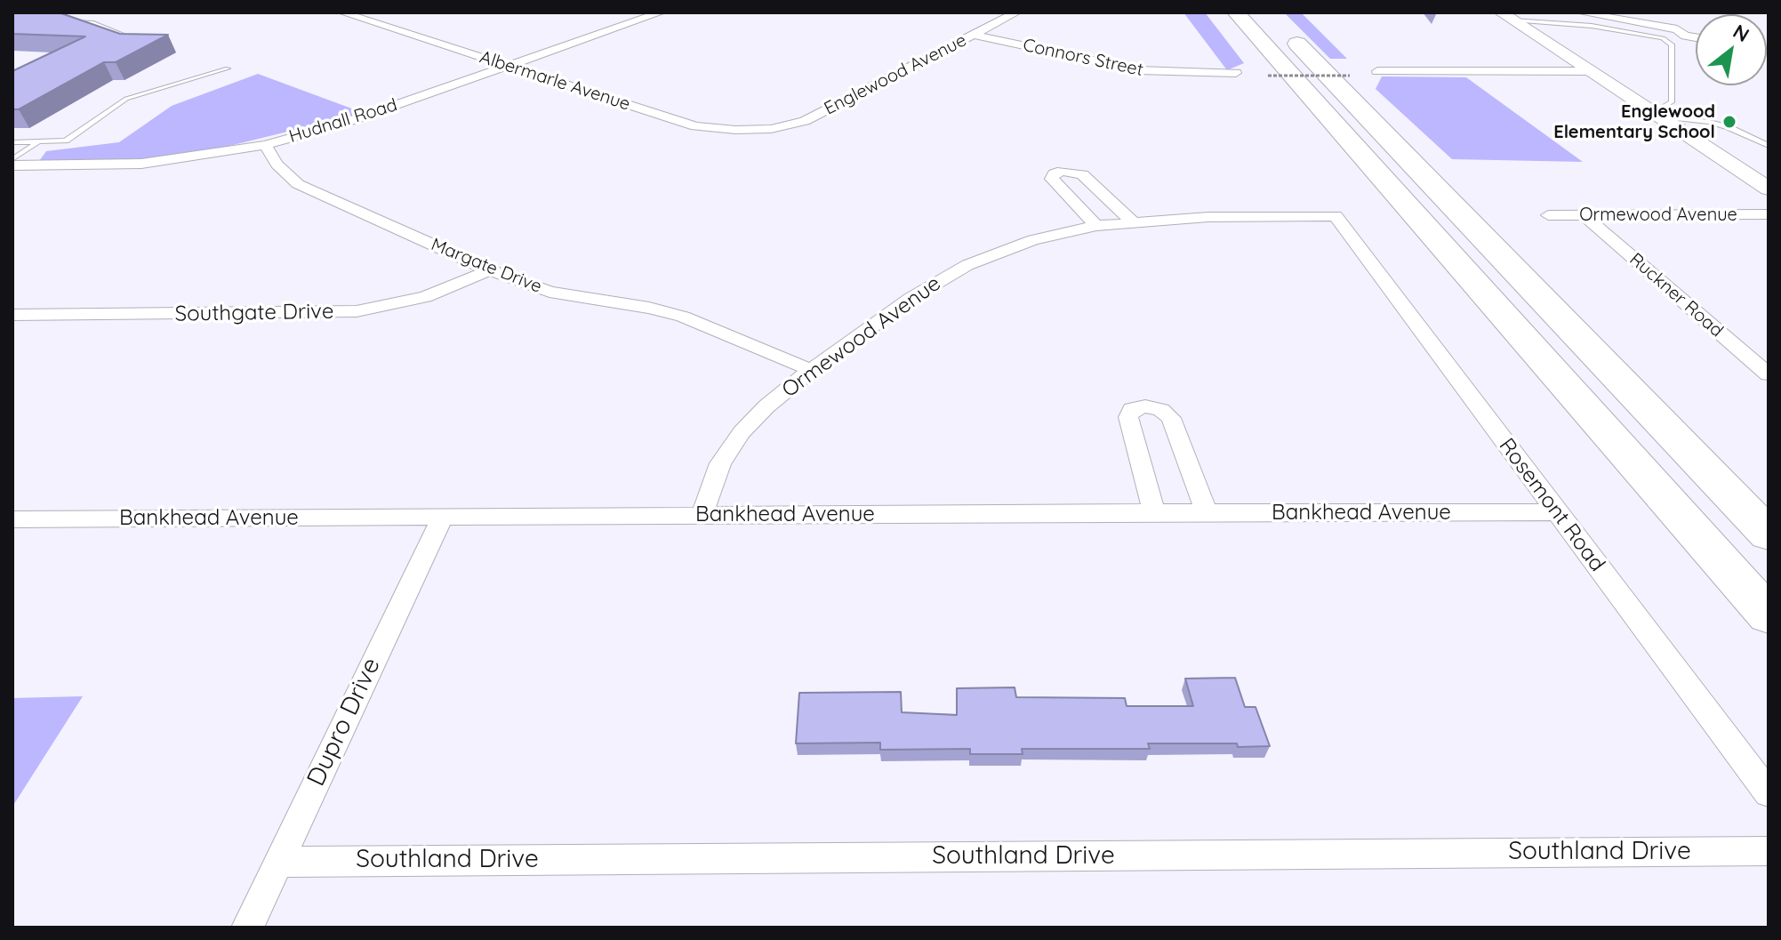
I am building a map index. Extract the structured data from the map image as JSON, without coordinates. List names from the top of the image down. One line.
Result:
{"streets":{"street":["Connors Street","Englewood Avenue","Albermarle Avenue","Hudnall Road","Ormewood Avenue","Margate Drive","Ruckner Road","Southgate Drive","Rosemont Road","Bankhead Avenue","Dupro Drive","Southland Drive"]},"crossings":[["Connors Street","Englewood Avenue"],["Englewood Avenue","Albermarle Avenue"],["Albermarle Avenue","Hudnall Road"],["Hudnall Road","Margate Drive"],["Ormewood Avenue","Margate Drive"],["Ormewood Avenue","Ruckner Road"],["Ormewood Avenue","Rosemont Road"],["Ormewood Avenue","Bankhead Avenue"],["Margate Drive","Southgate Drive"],["Rosemont Road","Bankhead Avenue"],["Bankhead Avenue","Dupro Drive"],["Dupro Drive","Southland Drive"]],"places":["Englewood Elementary School"],"north":"top right"}
